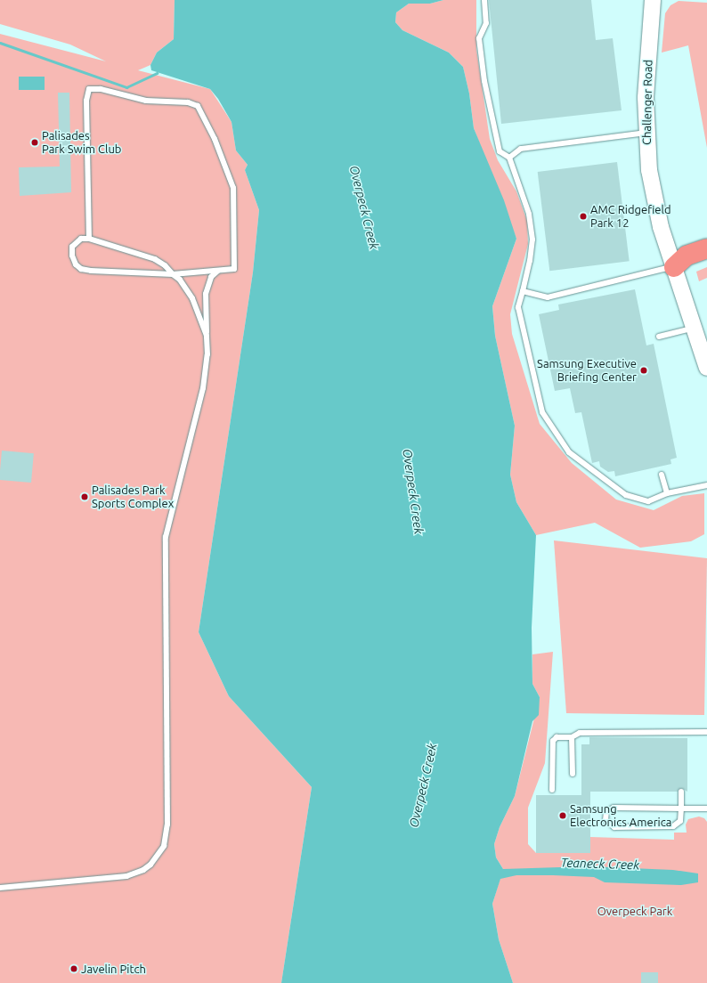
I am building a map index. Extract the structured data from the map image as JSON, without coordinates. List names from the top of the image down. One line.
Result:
{"streets":{"main road":["Challenger Road"]},"water":["Overpeck Creek","Teaneck Creek"],"parks":["Overpeck Park"],"places":["Palisades Park Swim Club","AMC Ridgefield Park 12","Samsung Executive Briefing Center","Palisades Park Sports Complex","Samsung Electronics America","Javelin Pitch"]}
